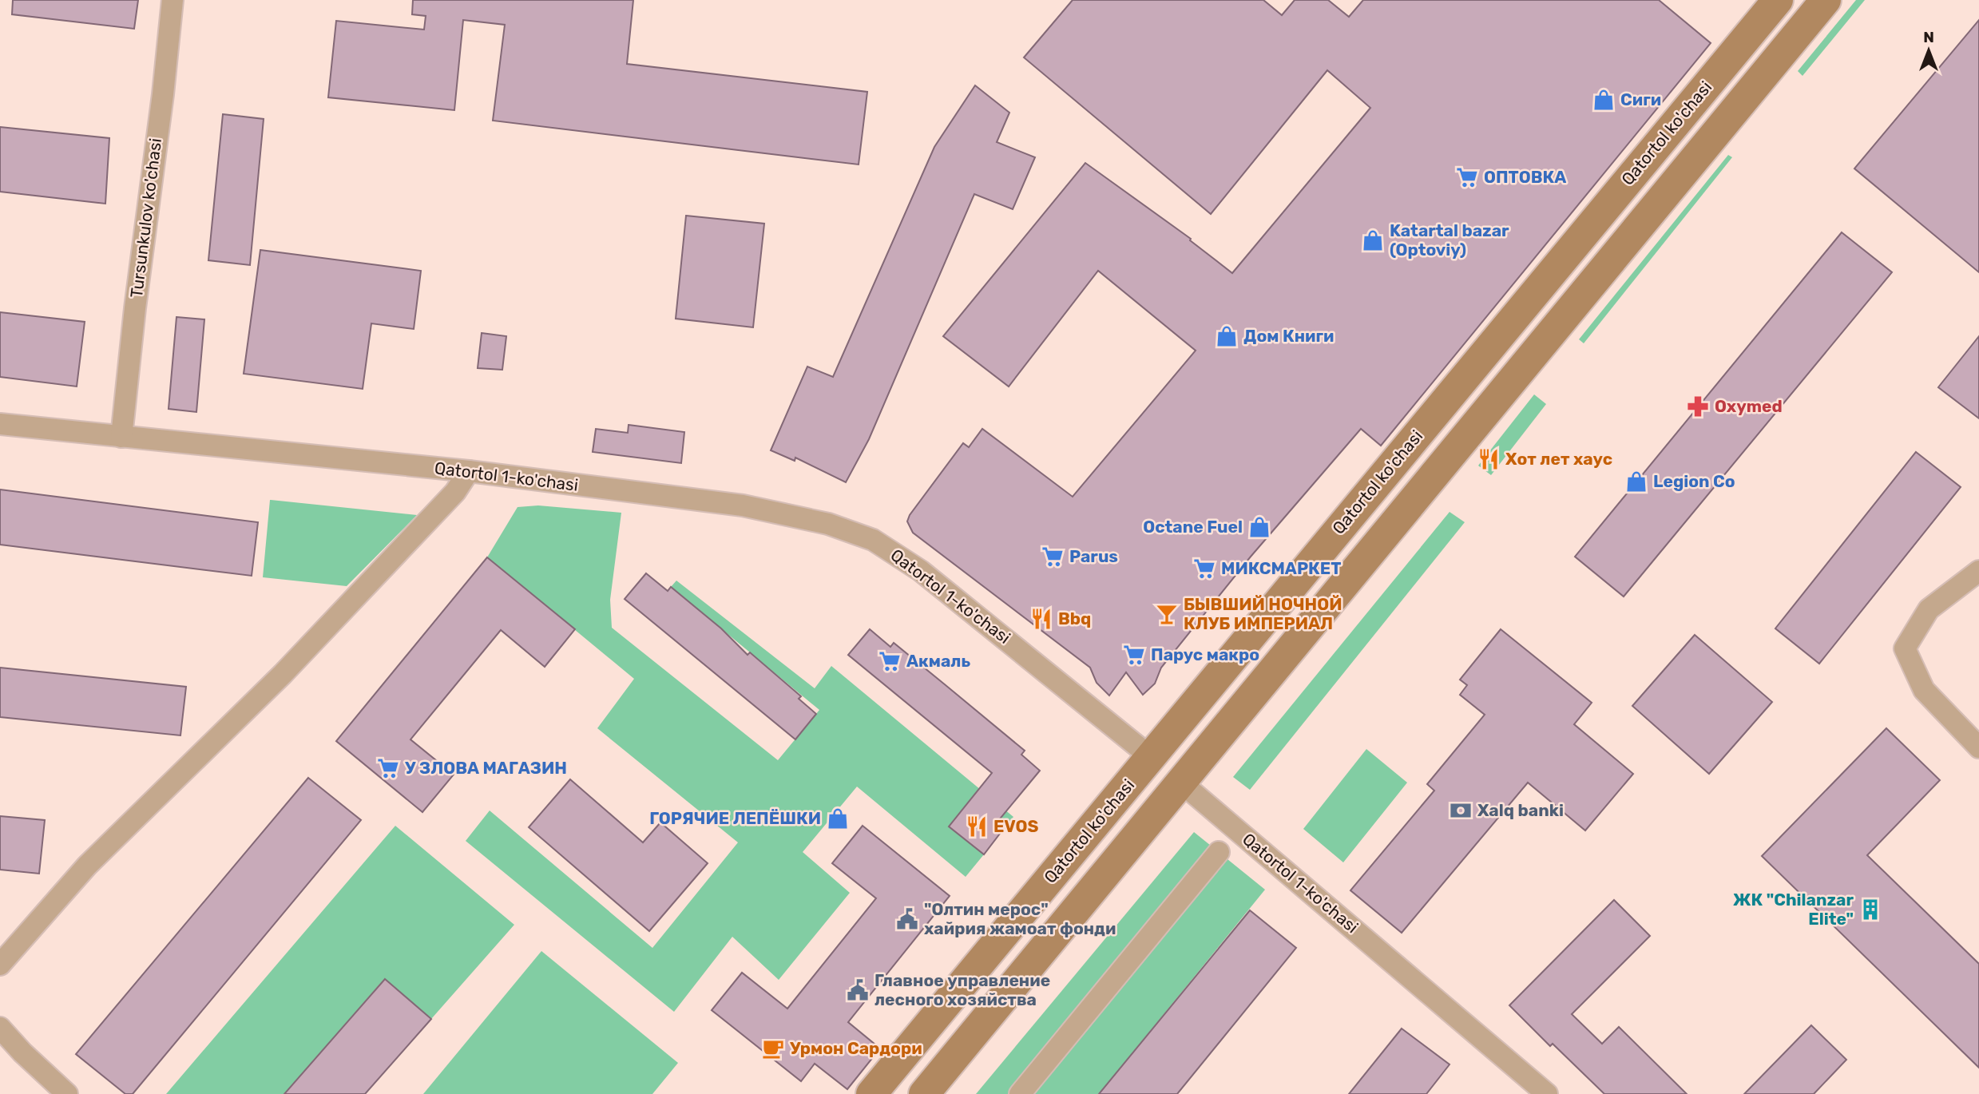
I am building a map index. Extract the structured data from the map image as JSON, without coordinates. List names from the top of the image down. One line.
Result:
{"streets":{"main road":["Qatortol ko'chasi","Qatortol 1-ko'chasi"],"street":["Tursunkulov ko'chasi"]},"crossings":[["Qatortol ko'chasi","Qatortol 1-ko'chasi"],["Tursunkulov ko'chasi","Qatortol 1-ko'chasi"]],"places":{"shop":["Сиги","Katartal bazar (Optoviy)","Дом Книги","Legion Co","Octane Fuel","ГОРЯЧИЕ ЛЕПЁШКИ"],"supermarket":["ОПТОВКА","Parus","МИКСМАРКЕТ","Парус макро","Акмаль","У ЗЛОВА МАГАЗИН"],"pharmacy":["Oxymed"],"restaurant":["Хот лет хаус","Bbq","EVOS"],"bar":["БЫВШИЙ НОЧНОЙ КЛУБ ИМПЕРИАЛ"],"bank":["Xalq banki"],"building":["ЖК \"Chilanzar Elite\""],"public building":["\"Олтин мерос\" хайрия жамоат фонди","Главное управление лесного хозяйства"],"cafe":["Урмон Сардори"]},"north":"top"}
